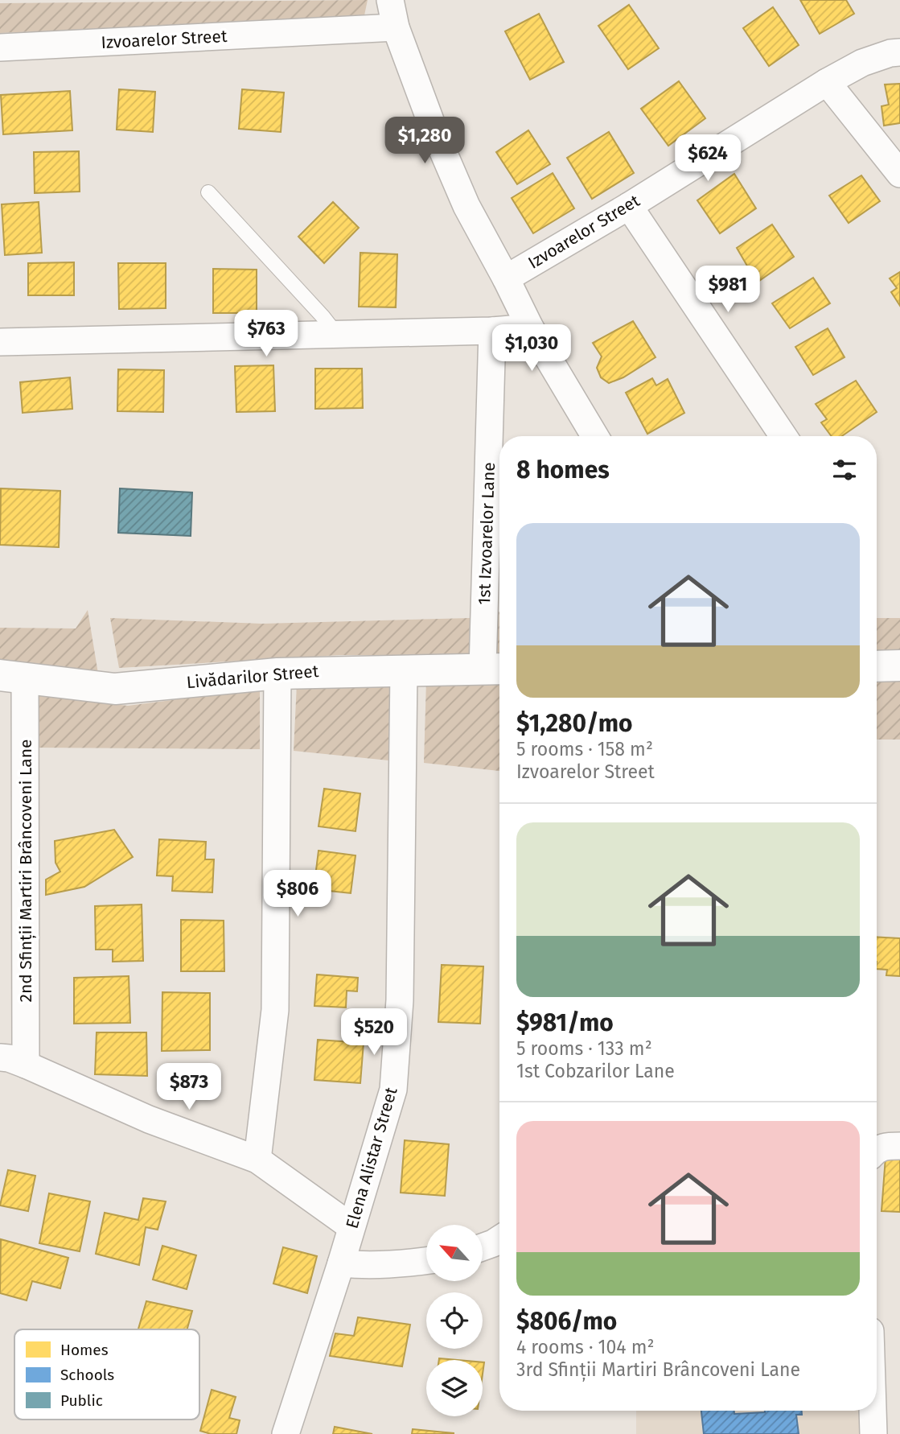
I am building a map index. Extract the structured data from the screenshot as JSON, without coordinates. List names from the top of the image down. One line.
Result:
{"streets":{"street":["Izvoarelor Street","1st Izvoarelor Lane","Livădarilor Street","2nd Sfinții Martiri Brâncoveni Lane","Elena Alistar Street"]},"crossings":[["1st Izvoarelor Lane","Livădarilor Street"],["Livădarilor Street","2nd Sfinții Martiri Brâncoveni Lane"],["Livădarilor Street","Elena Alistar Street"]],"legend":["Homes","Schools","Public"],"north":"top left","page":{"price":["$1,280","$624","$981","$763","$1,030","$806","$520","$873"],"heading":"8 homes","list":[{"name":"$1,280/mo","note":"5 rooms · 158 m² · Izvoarelor Street"},{"name":"$981/mo","note":"5 rooms · 133 m² · 1st Cobzarilor Lane"},{"name":"$806/mo","note":"4 rooms · 104 m² · 3rd Sfinții Martiri Brâncoveni Lane"}]}}
